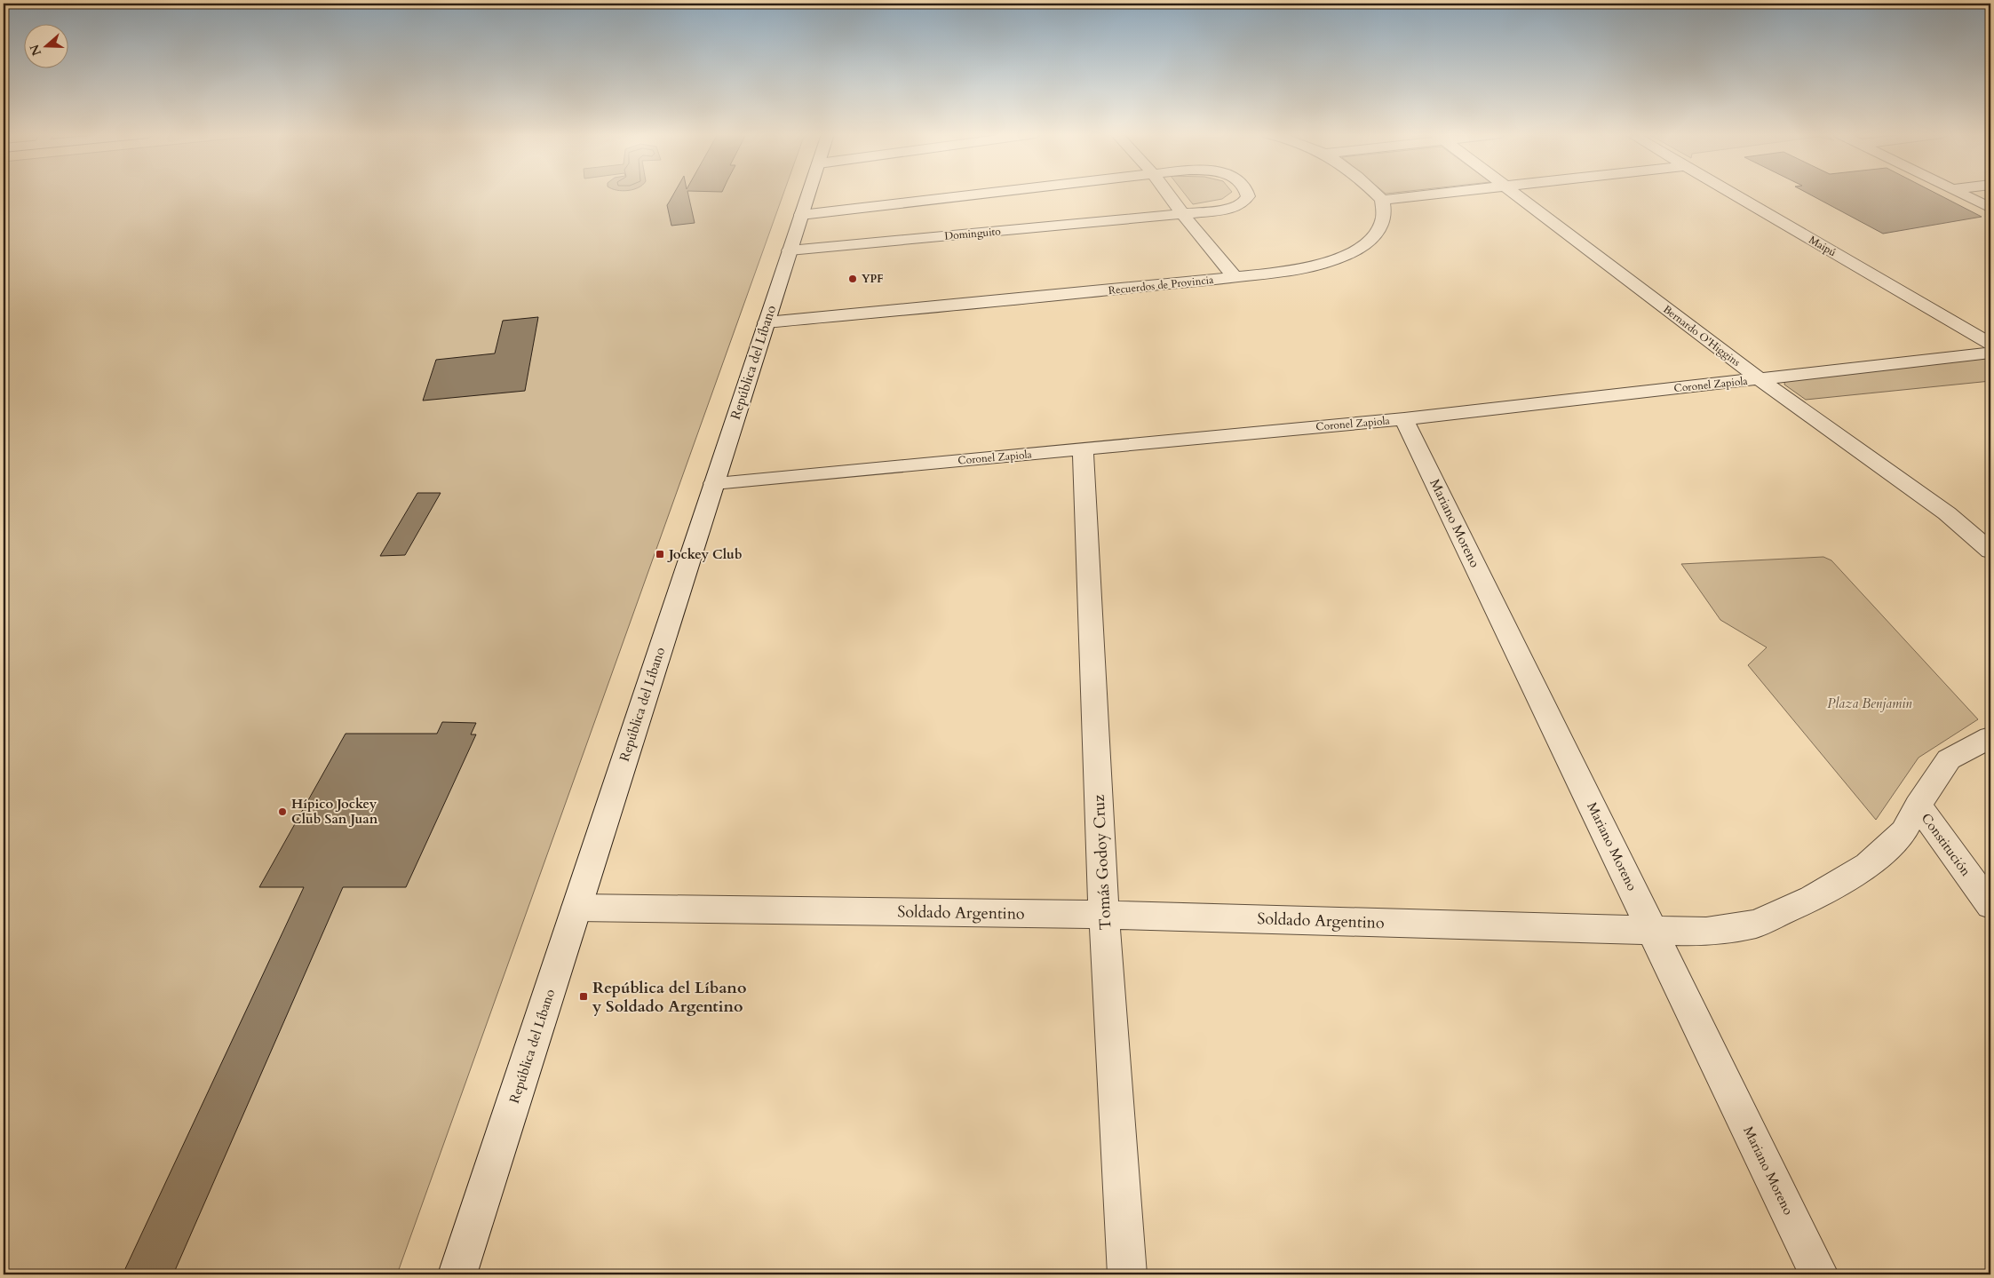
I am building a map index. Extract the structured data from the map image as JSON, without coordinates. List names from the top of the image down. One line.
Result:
{"streets":{"street":["Dominguito","Maipú","Recuerdos de Provincia","Bernardo O'Higgins","República del Líbano","Coronel Zapiola","Mariano Moreno","Constitución","Tomás Godoy Cruz","Soldado Argentino"]},"crossings":[["Dominguito","República del Líbano"],["Recuerdos de Provincia","República del Líbano"],["Bernardo O'Higgins","Coronel Zapiola"],["República del Líbano","Coronel Zapiola"],["República del Líbano","Soldado Argentino"],["Coronel Zapiola","Mariano Moreno"],["Coronel Zapiola","Tomás Godoy Cruz"],["Mariano Moreno","Soldado Argentino"],["Constitución","Soldado Argentino"],["Tomás Godoy Cruz","Soldado Argentino"]],"parks":["Plaza Benjamin"],"places":{"other":["YPF","Hípico Jockey Club San Juan"],"transit":["Jockey Club","República del Líbano y Soldado Argentino"]},"north":"left"}
